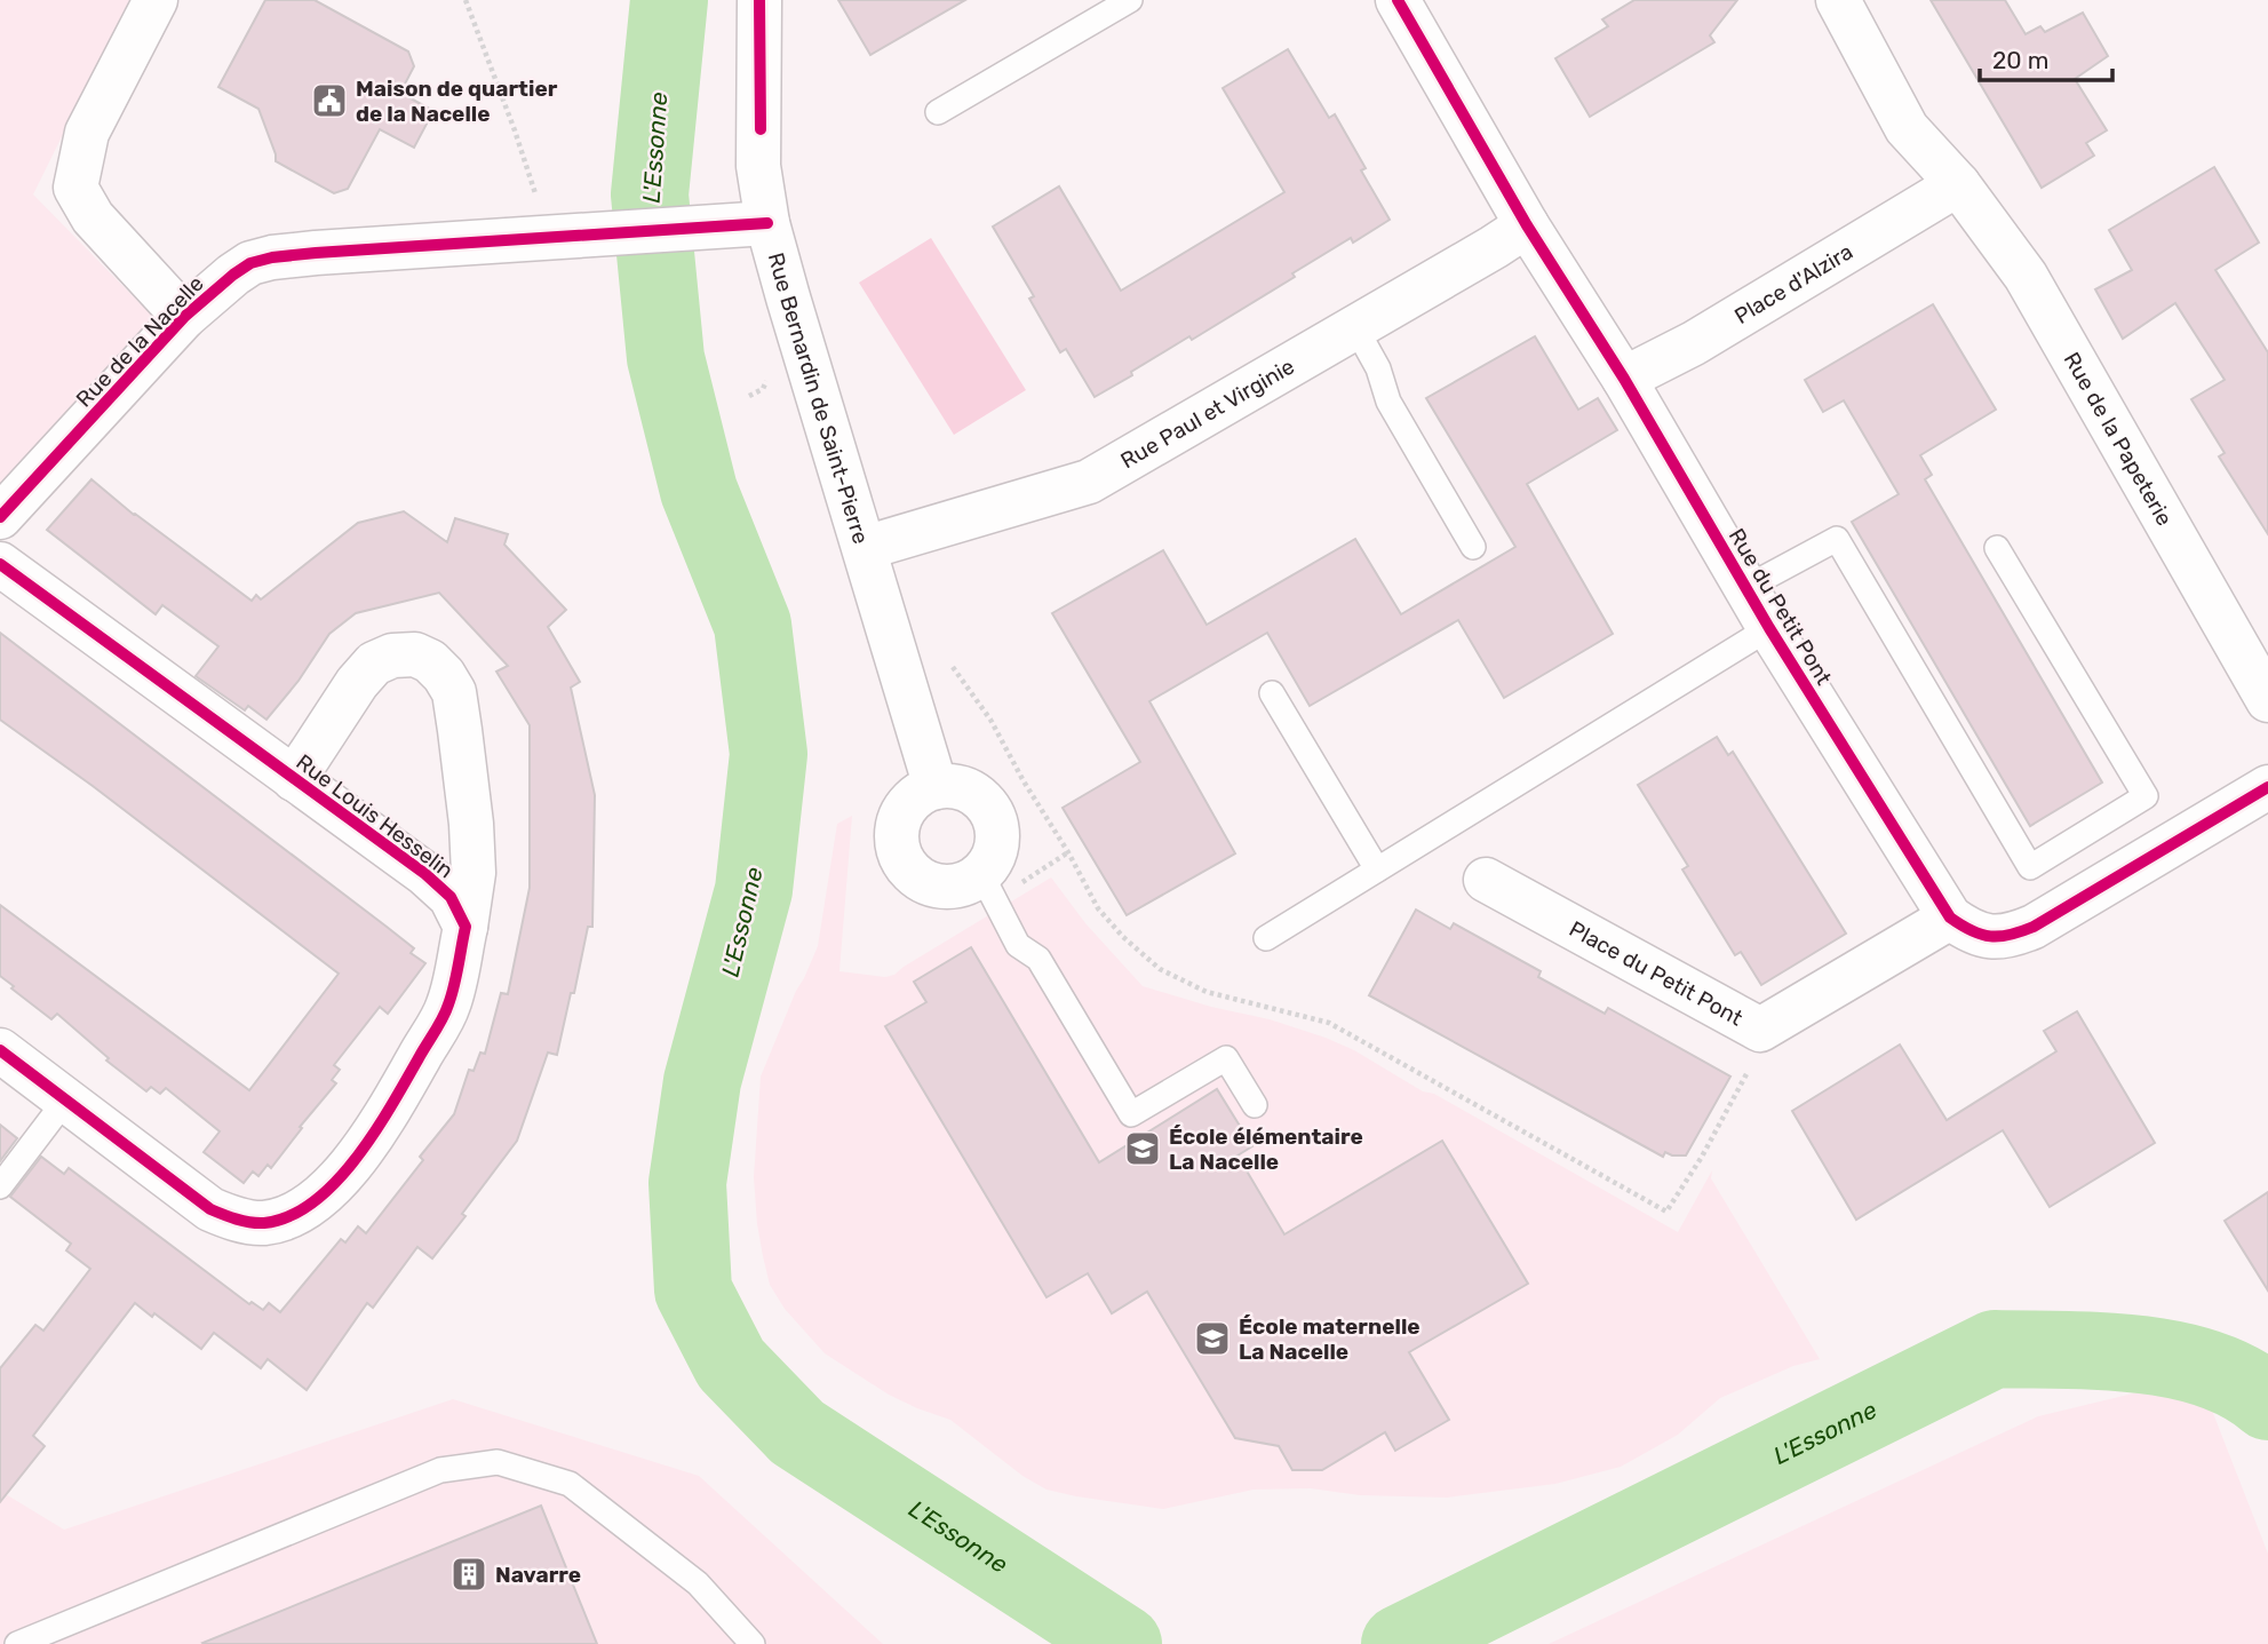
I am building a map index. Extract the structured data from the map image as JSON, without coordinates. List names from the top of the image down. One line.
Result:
{"streets":{"street":["Place d'Alzira","Rue de la Nacelle","Rue Bernardin de Saint-Pierre","Rue Paul et Virginie","Rue de la Papeterie","Rue du Petit Pont","Rue Louis Hesselin","Place du Petit Pont"]},"crossings":[["Place d'Alzira","Rue de la Papeterie"],["Place d'Alzira","Rue du Petit Pont"],["Rue de la Nacelle","Rue Bernardin de Saint-Pierre"],["Rue Bernardin de Saint-Pierre","Rue Paul et Virginie"],["Rue Paul et Virginie","Rue du Petit Pont"],["Rue du Petit Pont","Place du Petit Pont"]],"water":["L'Essonne"],"places":{"public building":["Maison de quartier de la Nacelle"],"school or university":["École élémentaire La Nacelle","École maternelle La Nacelle"],"building":["Navarre"]},"scale_bar":"20 m"}
